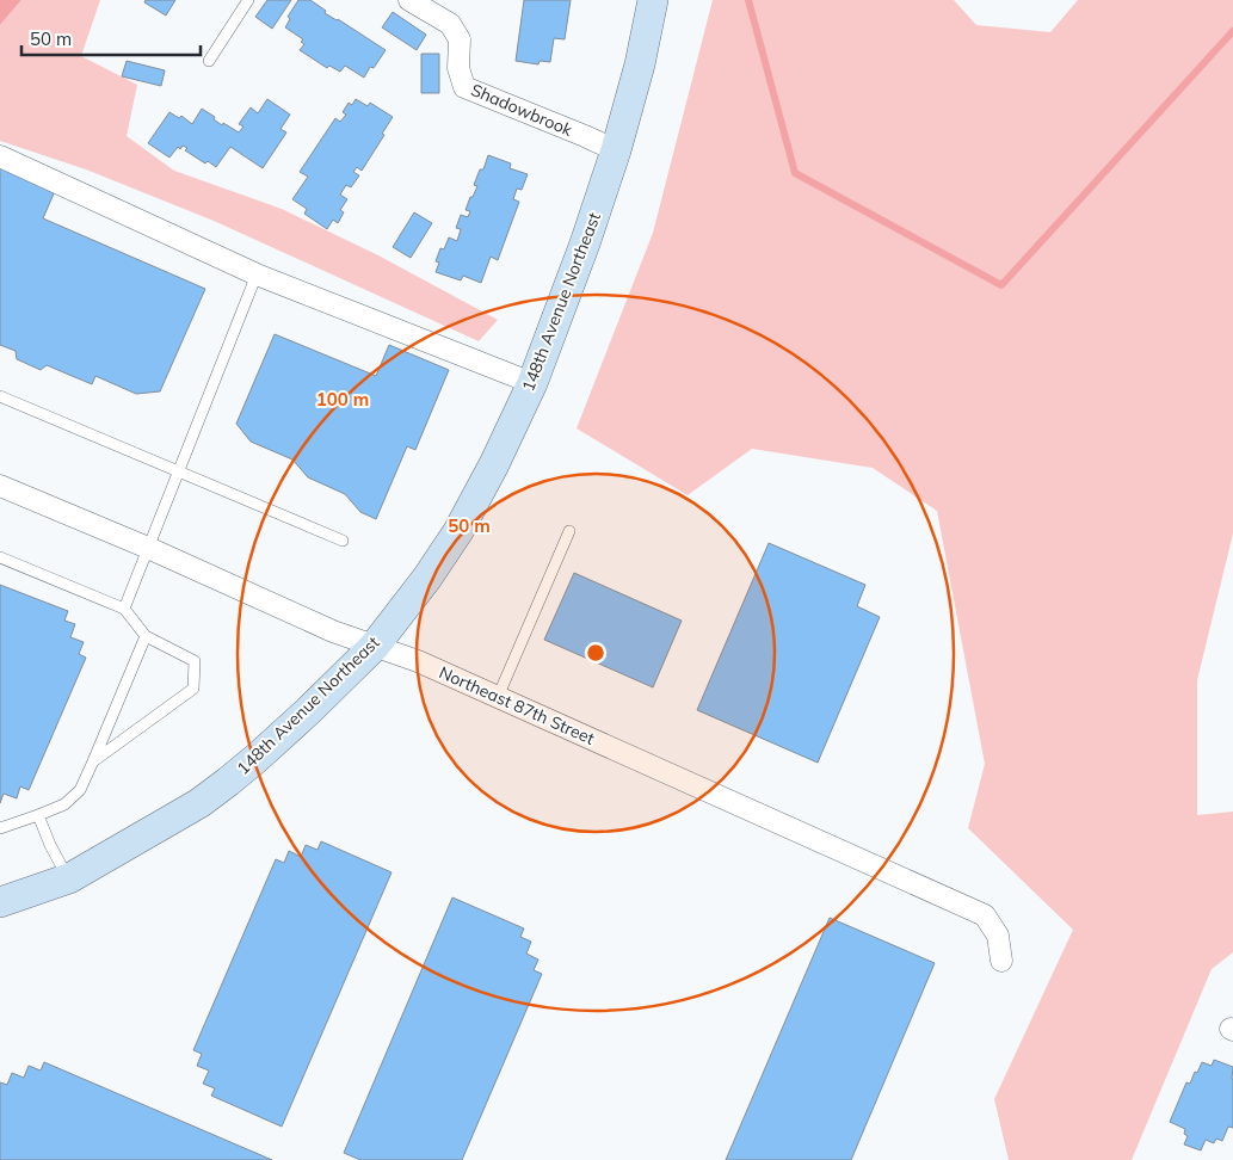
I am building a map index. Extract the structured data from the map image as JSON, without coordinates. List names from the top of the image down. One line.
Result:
{"streets":{"main road":["148th Avenue Northeast"],"street":["Shadowbrook","Northeast 87th Street"]},"crossings":[["Shadowbrook","148th Avenue Northeast"],["148th Avenue Northeast","Northeast 87th Street"]],"scale_bar":"50 m","rings":["100 m","50 m"]}
